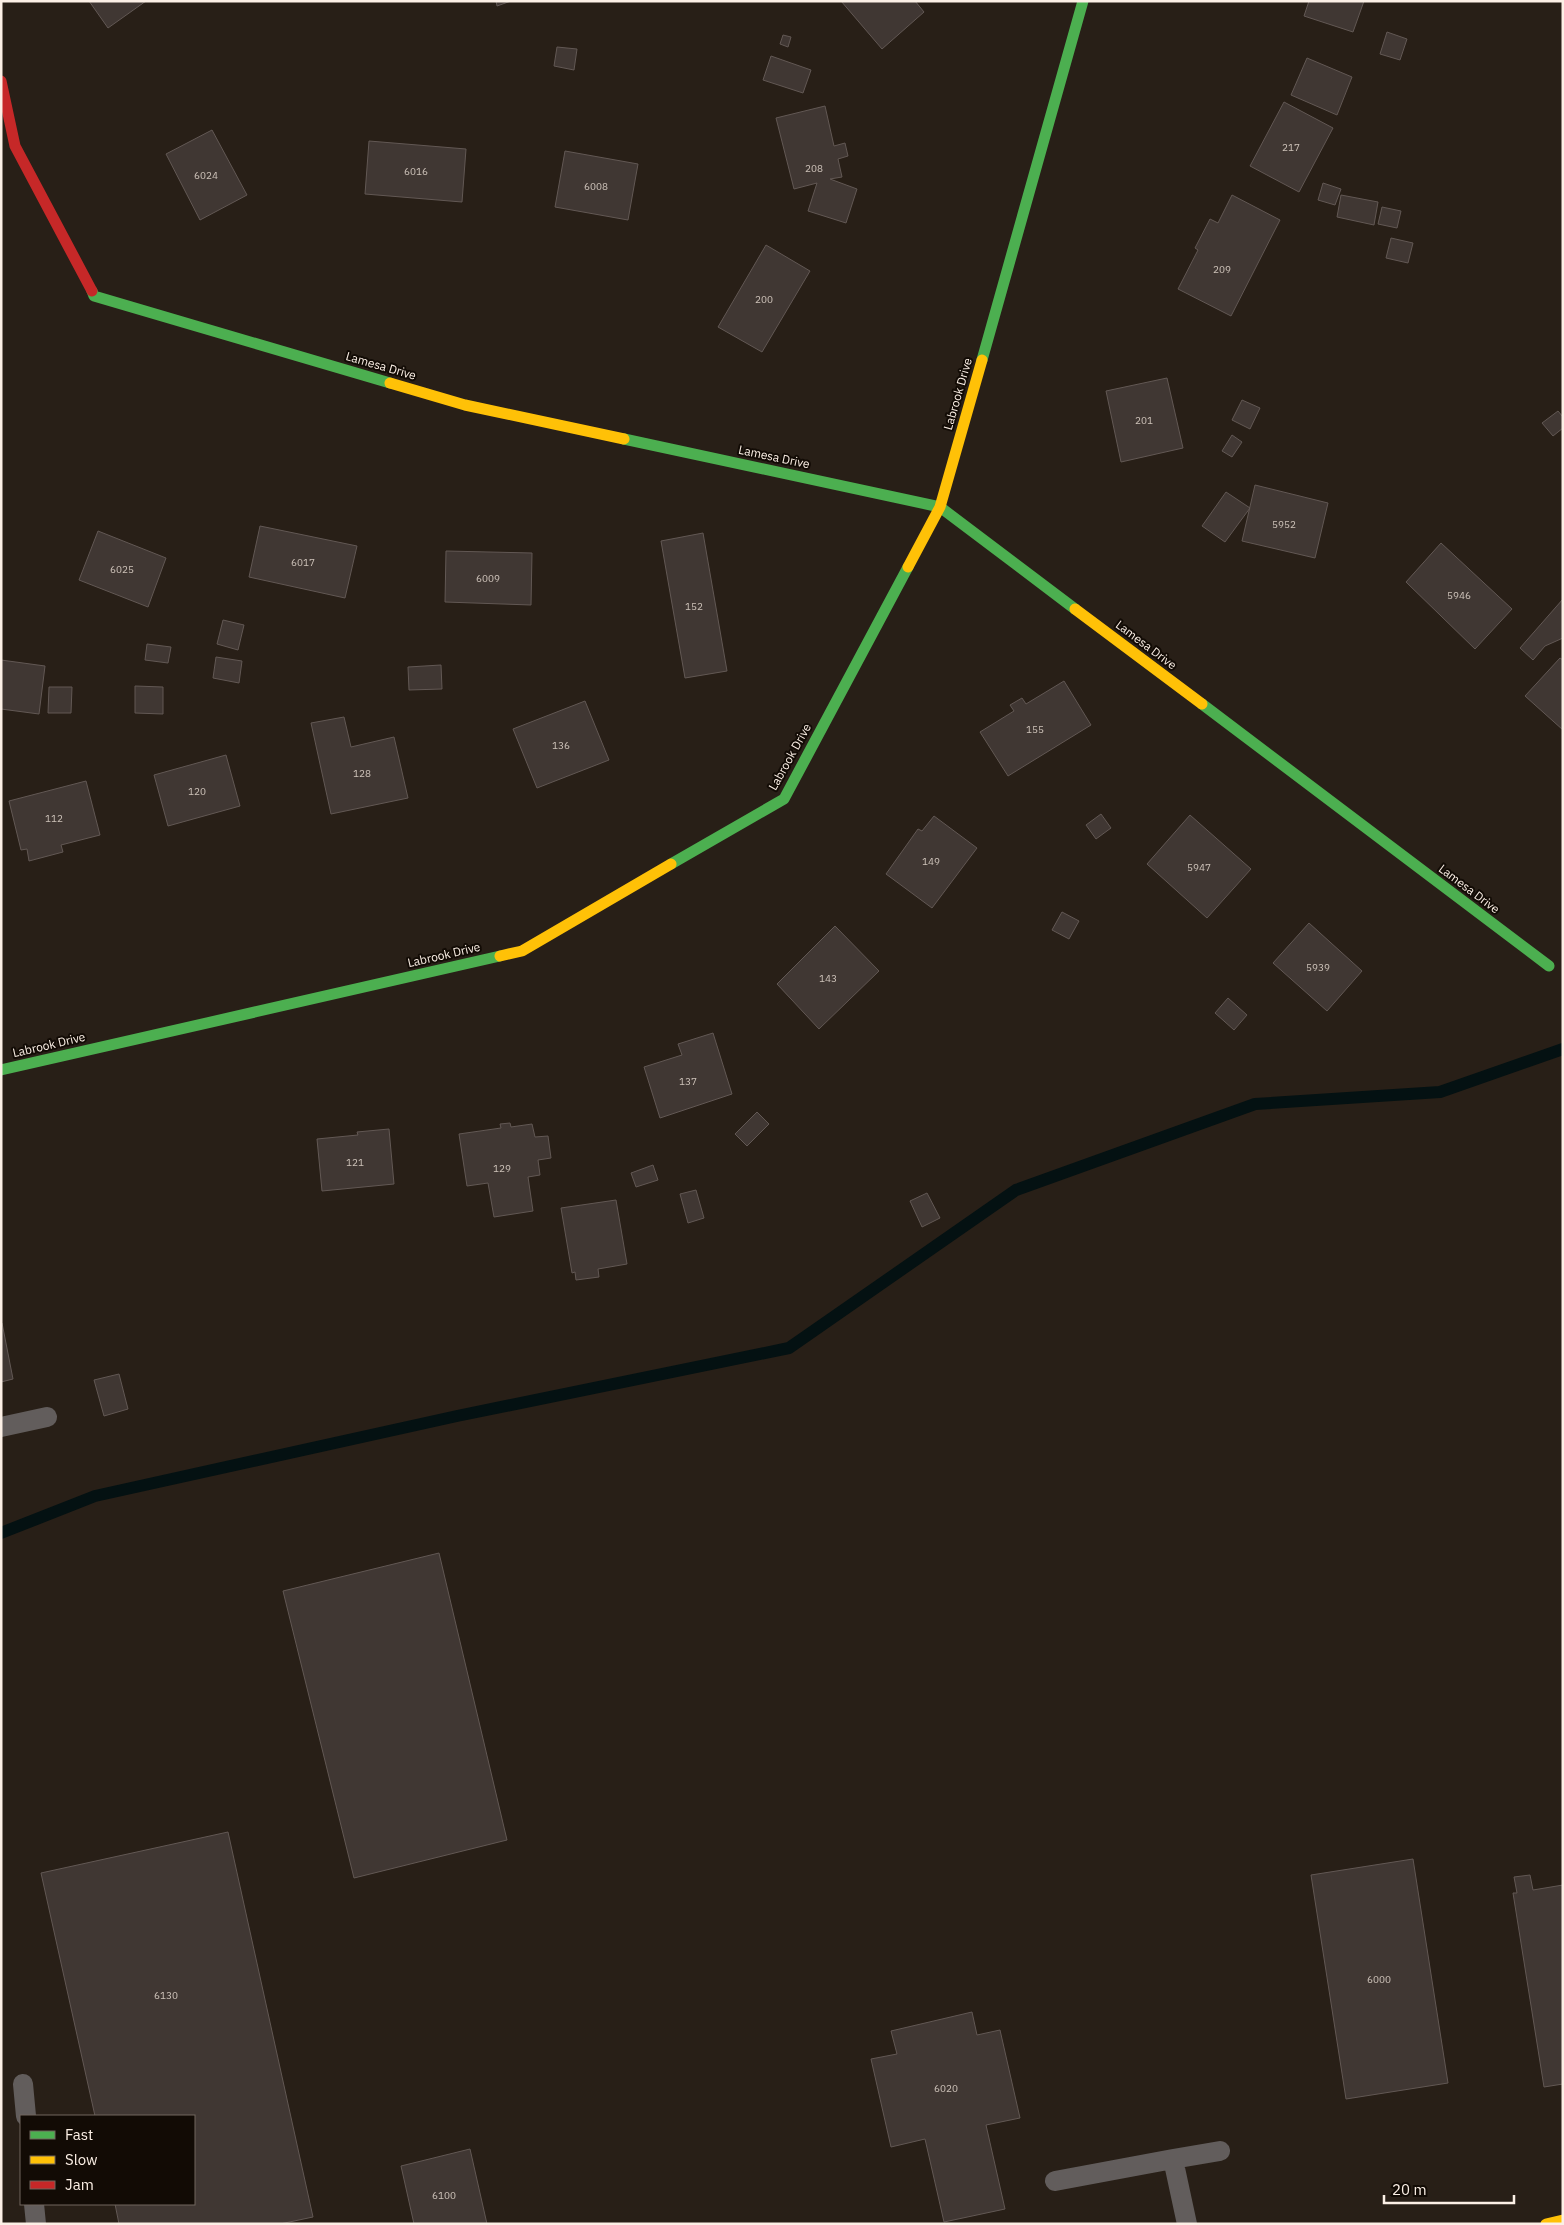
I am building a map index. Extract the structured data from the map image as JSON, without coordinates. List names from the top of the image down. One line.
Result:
{"streets":{"street":["Lamesa Drive","Labrook Drive"]},"crossings":[["Lamesa Drive","Labrook Drive"]],"house_numbers":["217","208","6016","6024","6008","209","200","201","5952","6017","6025","6009","5946","152","155","136","128","120","112","149","5947","5939","143","137","121","129","6000","6130","6020","6100"],"legend":["Fast","Slow","Jam"],"scale_bar":"20 m"}
